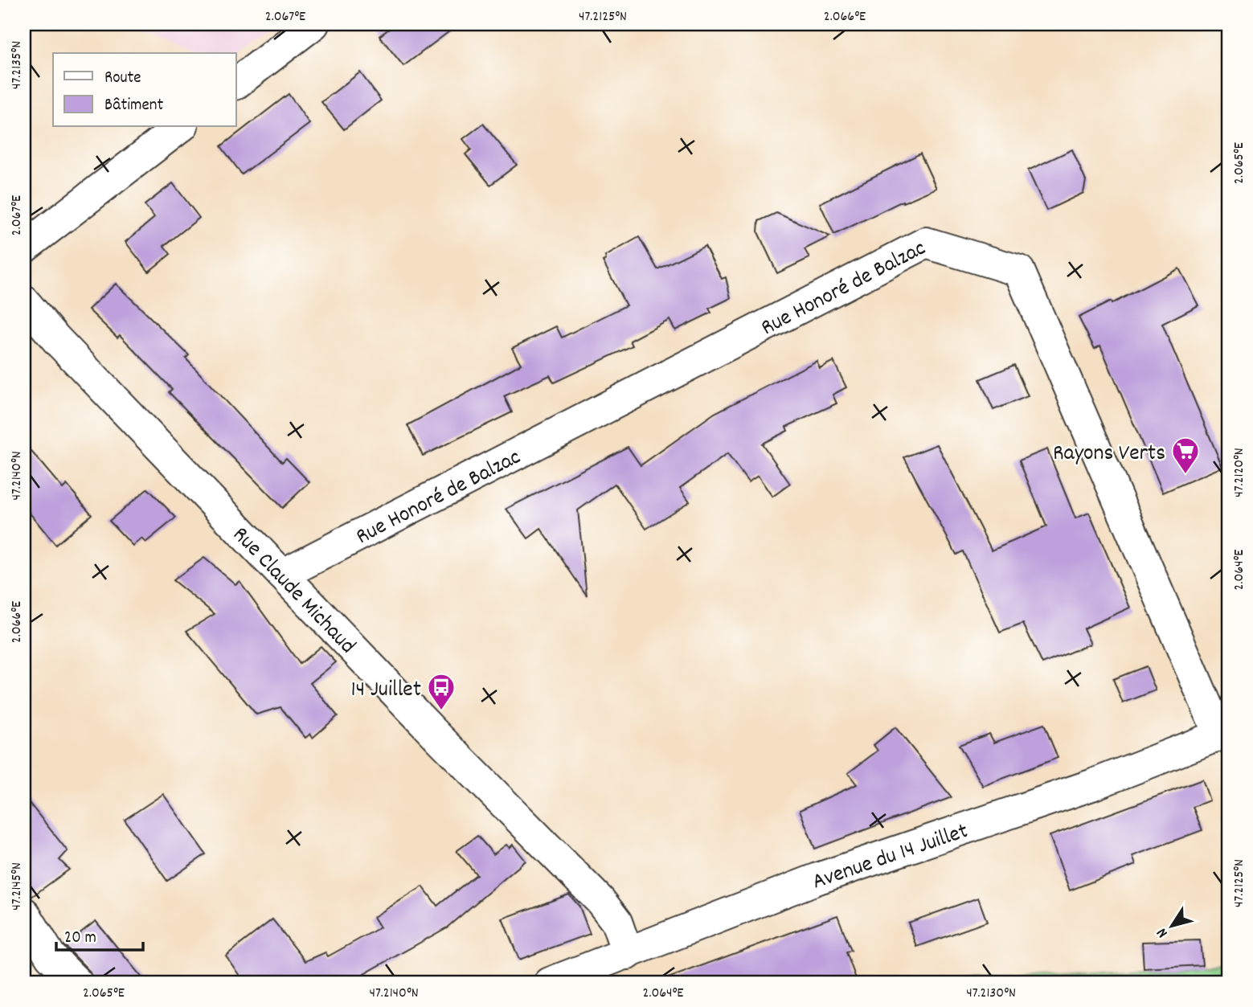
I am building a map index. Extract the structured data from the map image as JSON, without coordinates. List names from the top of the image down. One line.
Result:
{"streets":{"street":["Rue Honoré de Balzac","Rue Claude Michaud","Avenue du 14 Juillet"]},"crossings":[["Rue Honoré de Balzac","Rue Claude Michaud"],["Rue Honoré de Balzac","Avenue du 14 Juillet"],["Rue Claude Michaud","Avenue du 14 Juillet"]],"places":{"supermarket":["Rayons Verts"],"bus stop":["14 Juillet"]},"legend":["Route","Bâtiment"],"scale_bar":"20 m","north":"bottom left","coordinates":["2.067°E","47.2125°N","2.066°E","47.2135°N","2.065°E","47.2120°N","47.2140°N","2.064°E","47.2145°N","47.2130°N"]}
